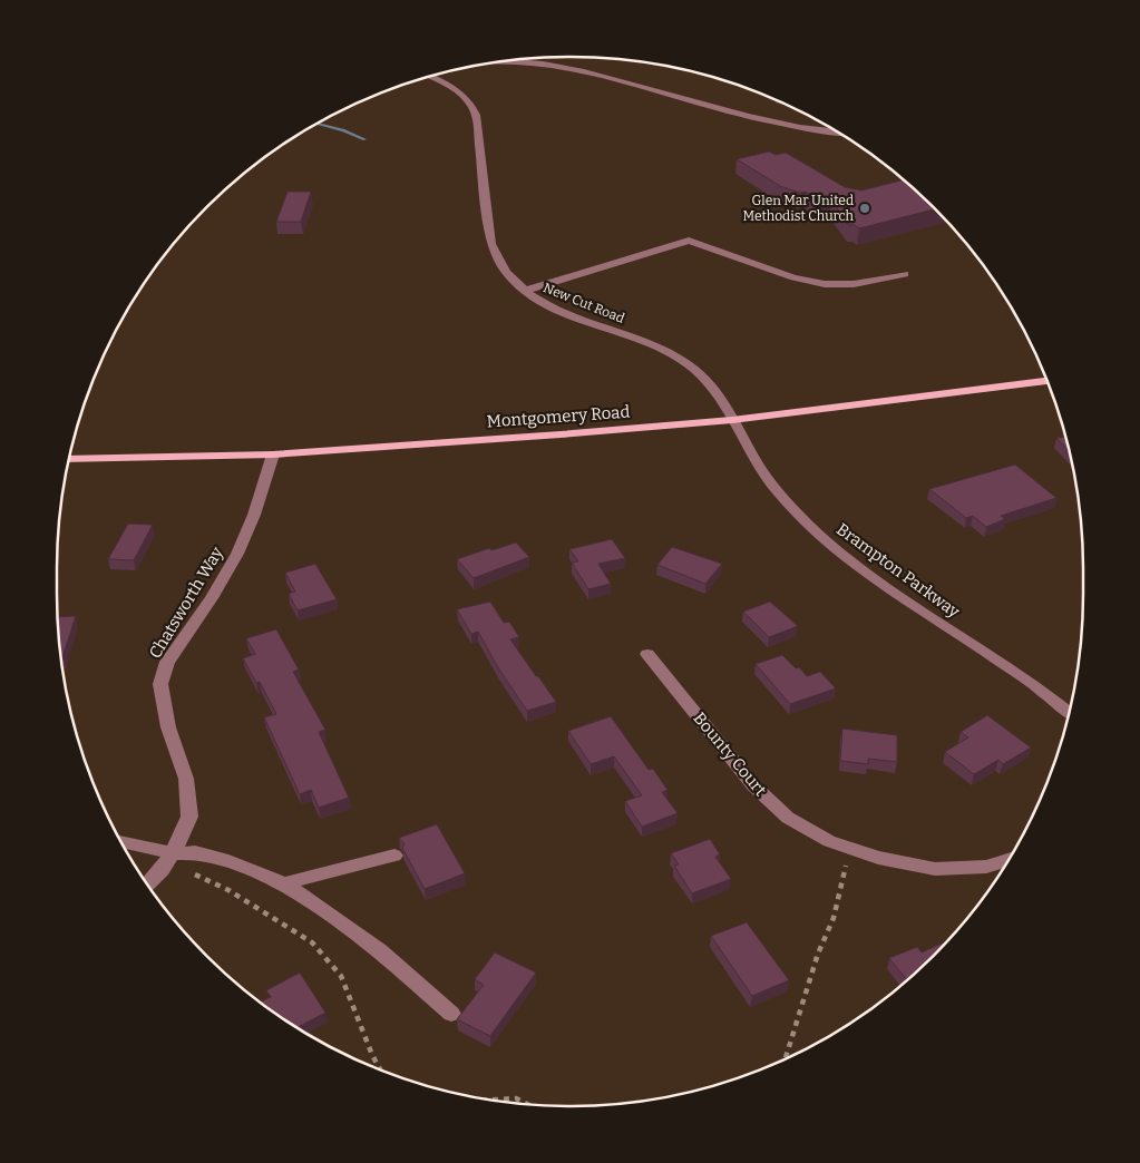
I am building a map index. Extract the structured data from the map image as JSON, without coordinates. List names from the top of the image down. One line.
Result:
{"streets":{"main road":["Montgomery Road"],"street":["New Cut Road","Brampton Parkway","Chatsworth Way","Bounty Court"]},"crossings":[["New Cut Road","Montgomery Road"],["New Cut Road","Brampton Parkway"],["Montgomery Road","Brampton Parkway"],["Montgomery Road","Chatsworth Way"]],"places":["Glen Mar United Methodist Church"]}
